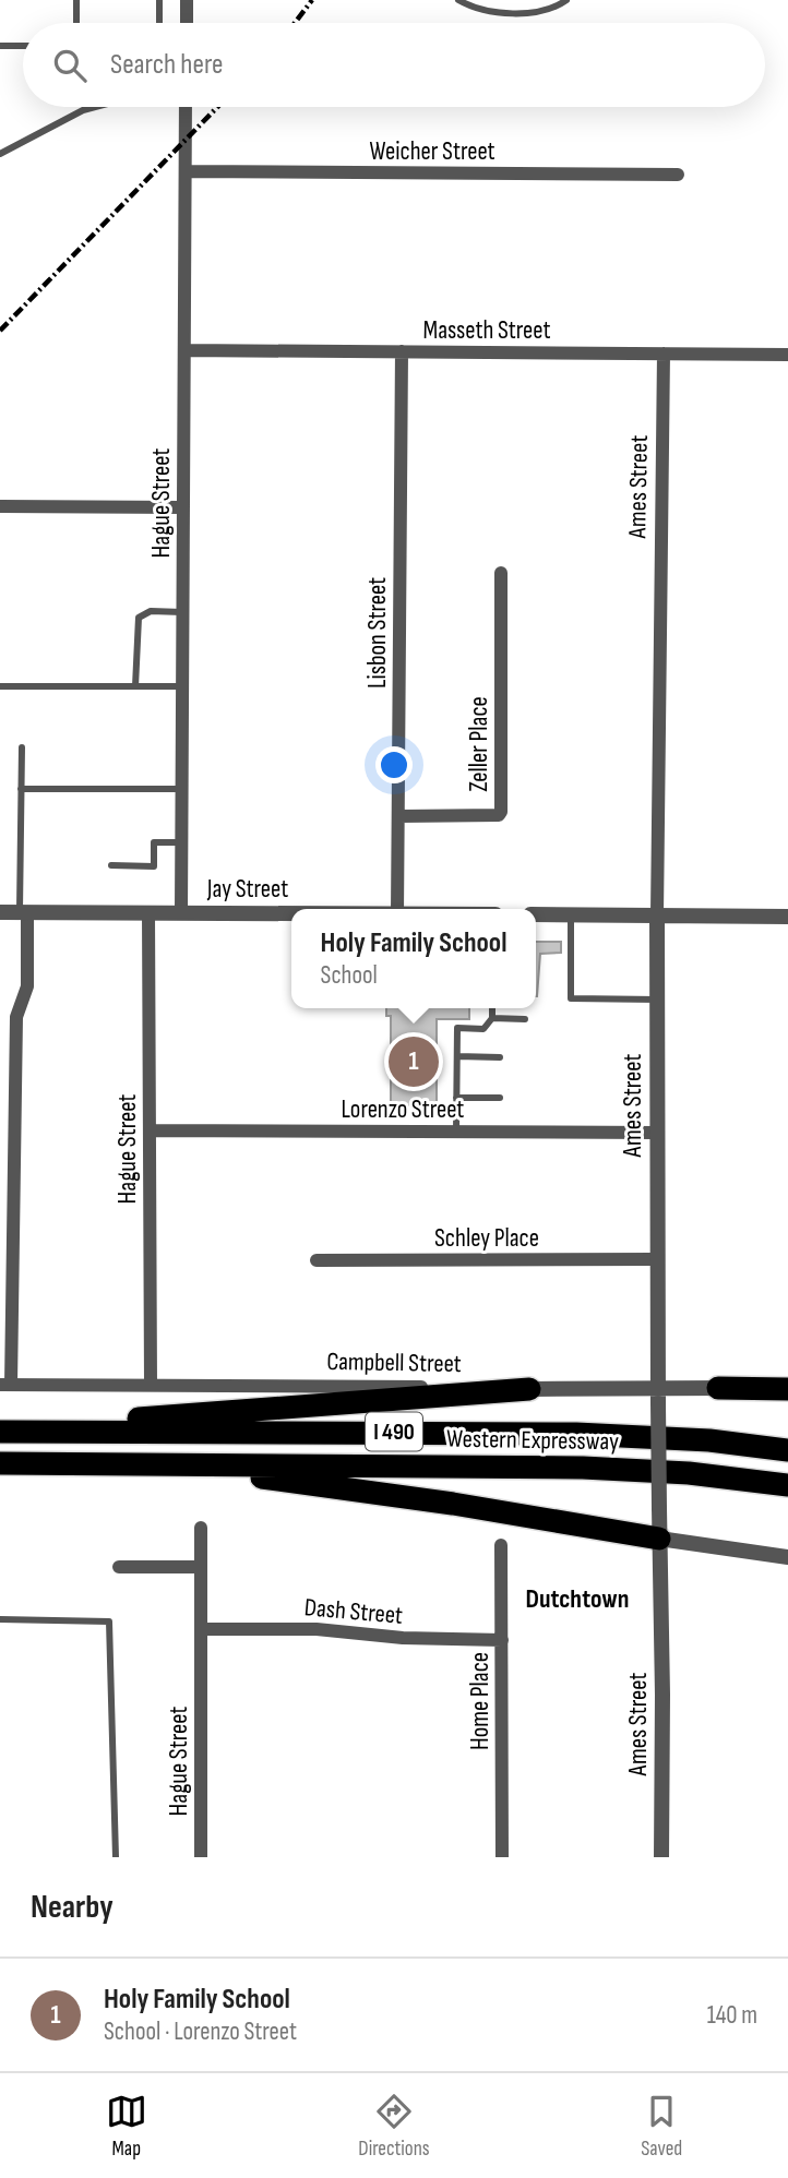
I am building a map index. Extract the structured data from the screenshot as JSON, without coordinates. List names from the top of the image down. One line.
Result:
{"streets":{"highway":["I 490","Western Expressway"],"street":["Weicher Street","Masseth Street","Ames Street","Hague Street","Lisbon Street","Zeller Place","Jay Street","Lorenzo Street","Schley Place","Campbell Street","Dash Street","Home Place"]},"crossings":[["Weicher Street","Hague Street"],["Masseth Street","Ames Street"],["Masseth Street","Hague Street"],["Masseth Street","Lisbon Street"],["Ames Street","Lorenzo Street"],["Ames Street","Schley Place"],["Ames Street","Campbell Street"],["Hague Street","Jay Street"],["Hague Street","Lorenzo Street"],["Hague Street","Campbell Street"],["Hague Street","Dash Street"],["Lisbon Street","Zeller Place"],["Dash Street","Home Place"]],"districts":["Dutchtown"],"page":{"search":"Search here","popup":["Holy Family School","School"],"pins":"1","heading":"Nearby","list":[{"mark":"1","name":"Holy Family School","note":"School · Lorenzo Street","value":"140 m"}],"nav":["Map","Directions","Saved"]}}
